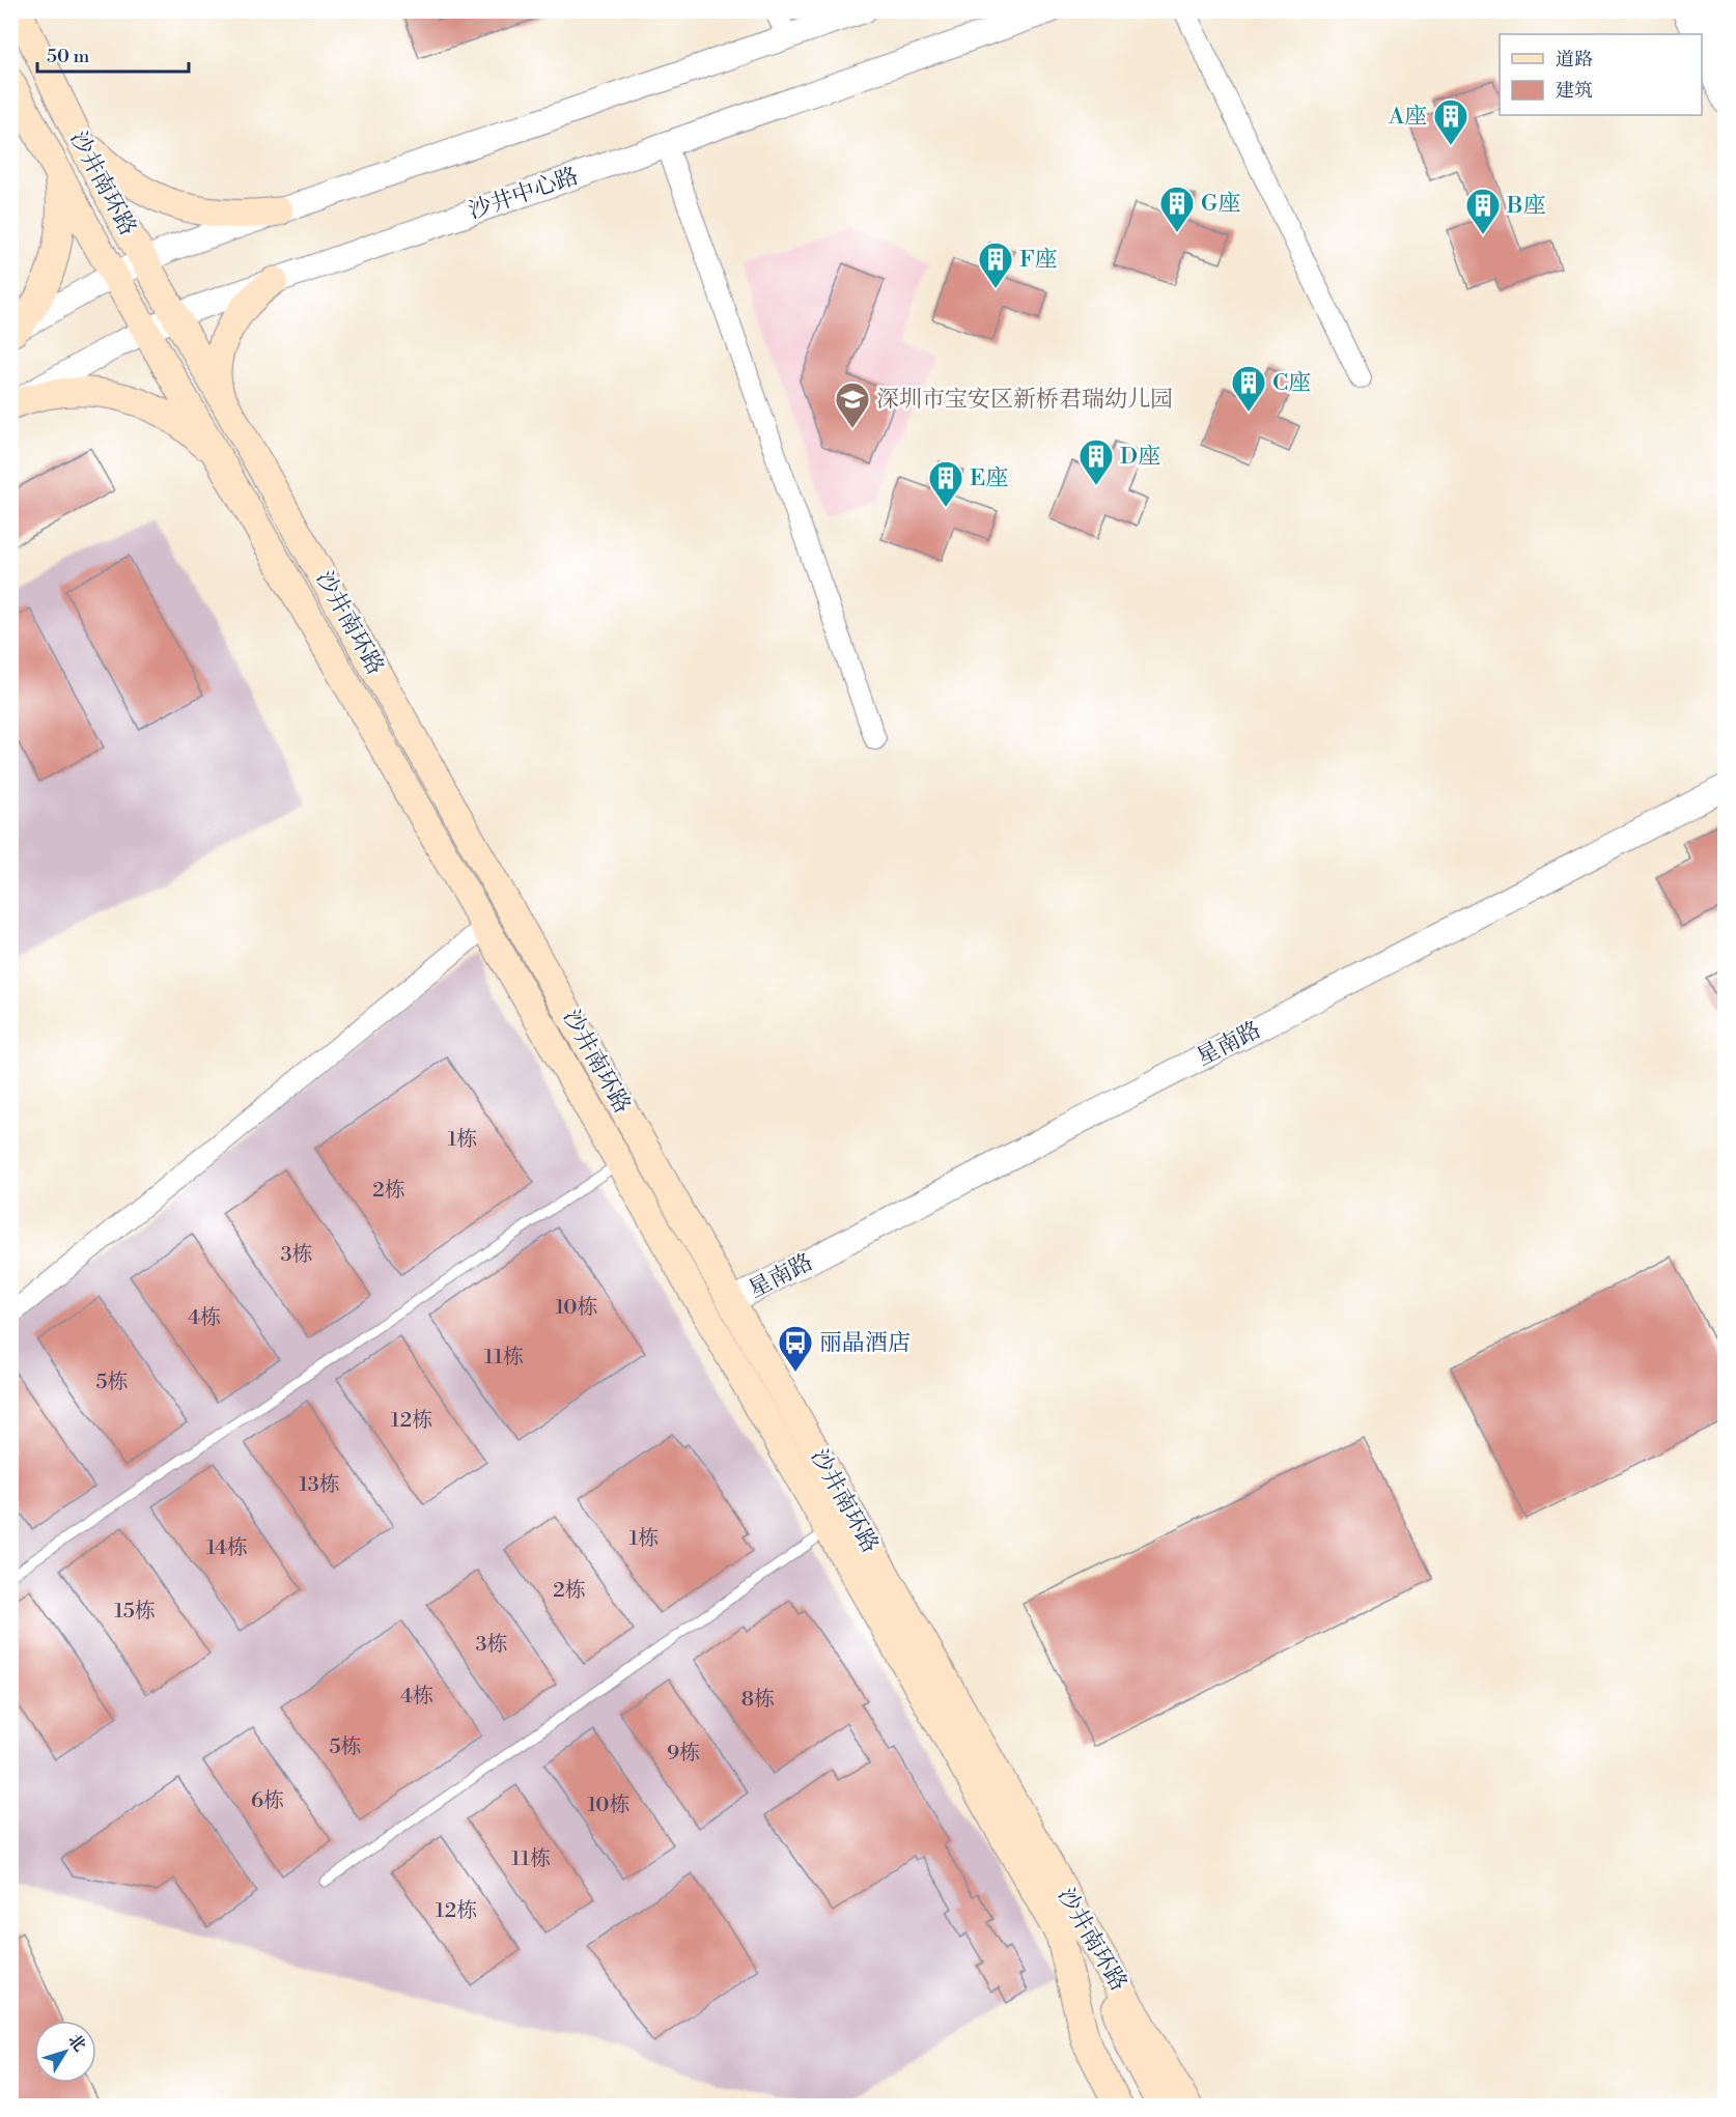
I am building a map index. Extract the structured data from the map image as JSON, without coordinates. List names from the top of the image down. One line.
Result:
{"streets":{"main road":["沙井南环路"],"street":["沙井中心路","星南路"]},"crossings":[["沙井南环路","沙井中心路"],["沙井南环路","星南路"]],"places":{"building":["A座","G座","B座","F座","C座","D座","E座"],"school or university":["深圳市宝安区新桥君瑞幼儿园"],"bus stop":["丽晶酒店"]},"house_numbers":["1栋","2栋","3栋","10栋","4栋","11栋","5栋","12栋","13栋","1栋","14栋","2栋","15栋","3栋","4栋","8栋","5栋","9栋","6栋","10栋","11栋","12栋"],"legend":["道路","建筑"],"scale_bar":"50 m","north":"top right"}
